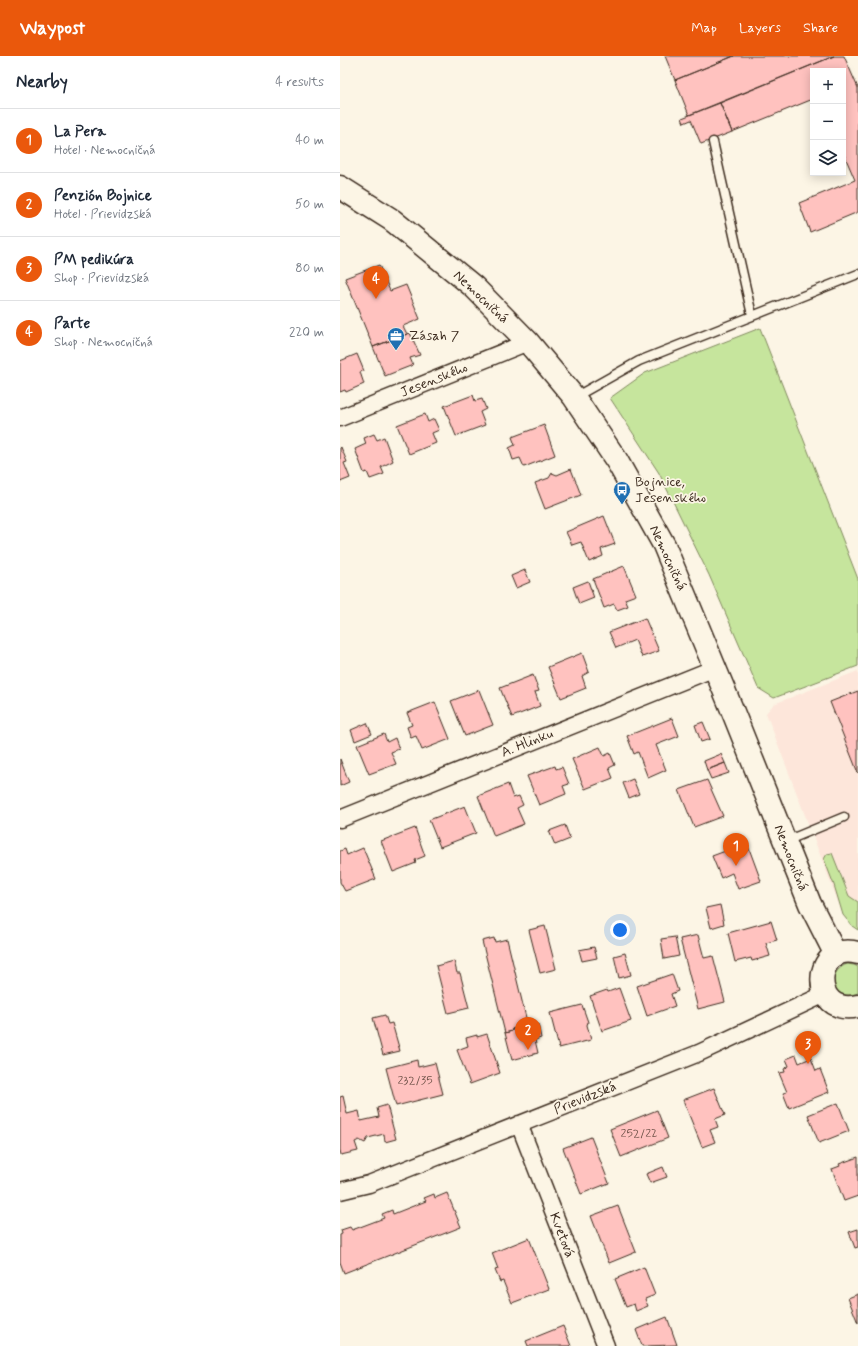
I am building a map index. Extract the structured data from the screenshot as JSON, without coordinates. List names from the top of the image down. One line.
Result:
{"streets":{"street":["Nemocničná","Jesenského","A. Hlinku","Prievidzská","Kvetová"]},"crossings":[["Nemocničná","Jesenského"],["Nemocničná","A. Hlinku"],["Prievidzská","Kvetová"]],"places":{"office":["Zásah 7"],"bus stop":["Bojnice, Jesenského"]},"house_numbers":["232/35","252/22"],"page":{"header":"Waypost","nav":["Map","Layers","Share"],"heading":["Nearby","4 results"],"map_buttons":["+","−"],"list":[{"mark":"1","name":"La Pera","note":"Hotel · Nemocničná","value":"40 m"},{"mark":"2","name":"Penzión Bojnice","note":"Hotel · Prievidzská","value":"50 m"},{"mark":"3","name":"PM pedikúra","note":"Shop · Prievidzská","value":"80 m"},{"mark":"4","name":"Parte","note":"Shop · Nemocničná","value":"220 m"}],"pins":["4","1","2","3"]}}
